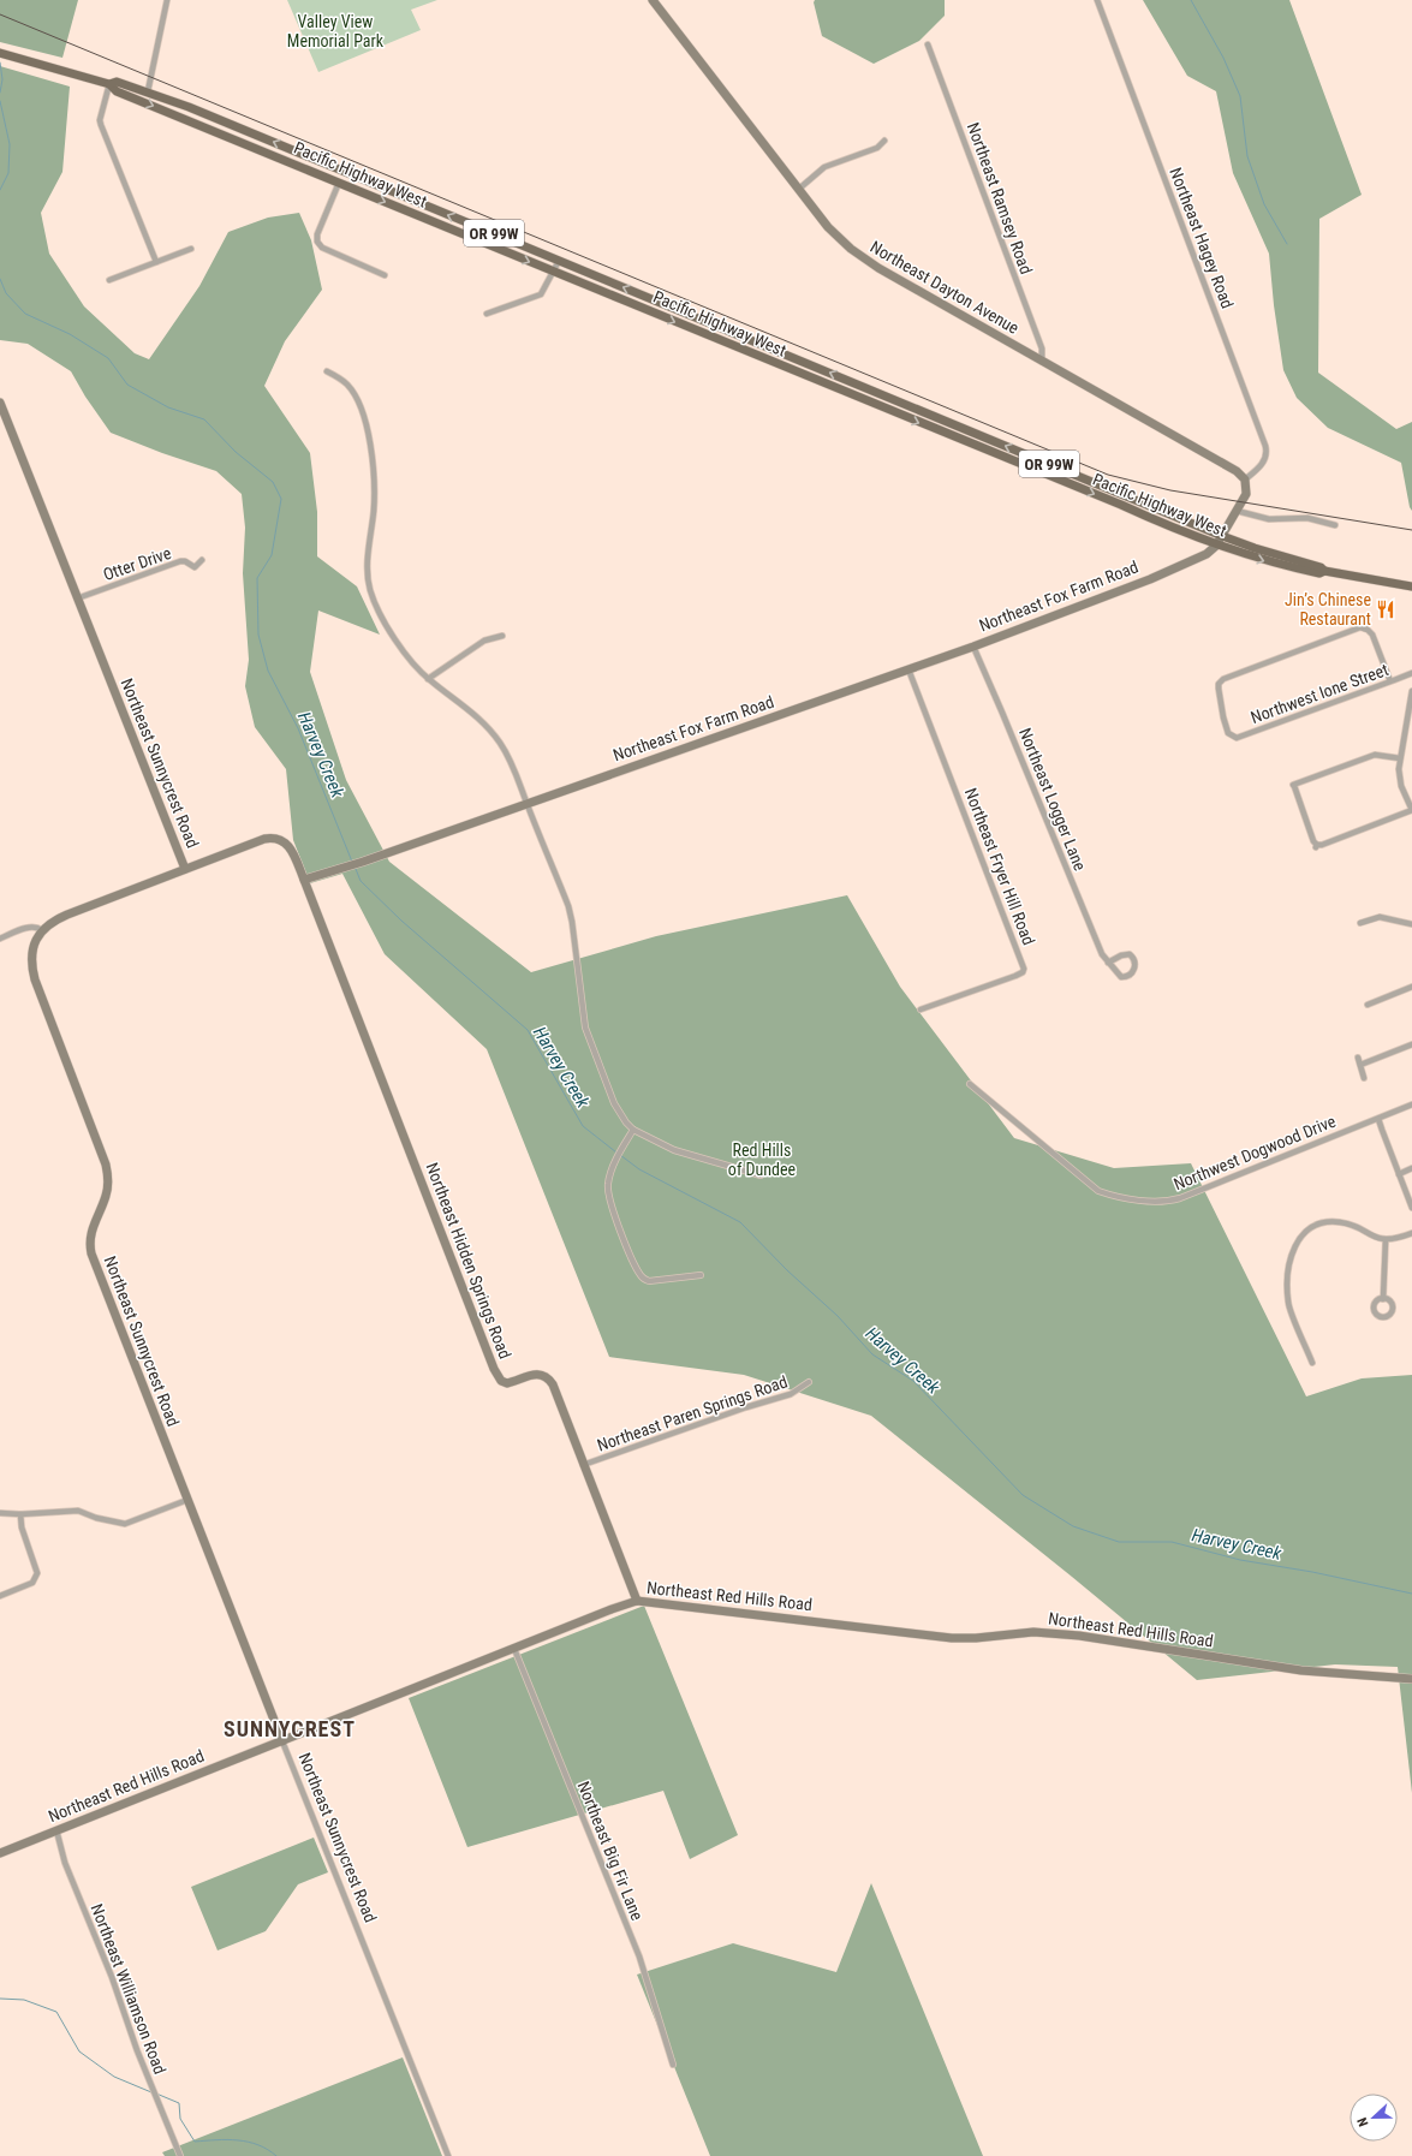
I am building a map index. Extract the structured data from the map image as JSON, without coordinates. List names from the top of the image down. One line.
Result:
{"streets":{"main road":["Pacific Highway West","OR 99W"],"street":["Northeast Ramsey Road","Northeast Hagey Road","Northeast Dayton Avenue","Otter Drive","Northeast Fox Farm Road","Northwest Ione Street","Northeast Sunnycrest Road","Northeast Logger Lane","Northeast Fryer Hill Road","Northwest Dogwood Drive","Northeast Hidden Springs Road","Northeast Paren Springs Road","Northeast Red Hills Road","Northeast Big Fir Lane","Northeast Williamson Road"]},"crossings":[["Pacific Highway West","Northeast Fox Farm Road"],["Northeast Ramsey Road","Northeast Dayton Avenue"],["Northeast Hagey Road","Northeast Dayton Avenue"],["Otter Drive","Northeast Sunnycrest Road"],["Northeast Fox Farm Road","Northeast Logger Lane"],["Northeast Fox Farm Road","Northeast Fryer Hill Road"],["Northeast Fox Farm Road","Northeast Hidden Springs Road"],["Northeast Sunnycrest Road","Northeast Red Hills Road"],["Northeast Hidden Springs Road","Northeast Paren Springs Road"],["Northeast Hidden Springs Road","Northeast Red Hills Road"],["Northeast Red Hills Road","Northeast Big Fir Lane"],["Northeast Red Hills Road","Northeast Williamson Road"]],"districts":["SUNNYCREST"],"water":["Harvey Creek"],"parks":["Valley View Memorial Park","Red Hills of Dundee"],"places":{"restaurant":["Jin’s Chinese Restaurant"]},"north":"left"}
